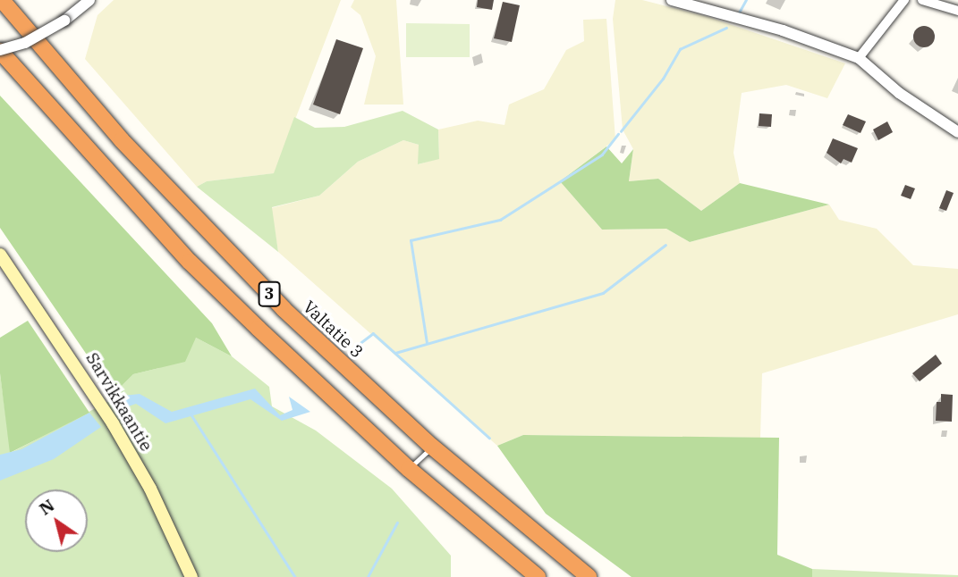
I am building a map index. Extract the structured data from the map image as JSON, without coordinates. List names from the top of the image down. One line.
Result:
{"streets":{"highway":["3","Valtatie 3"],"main road":["Sarvikkaantie"]},"north":"top left"}
